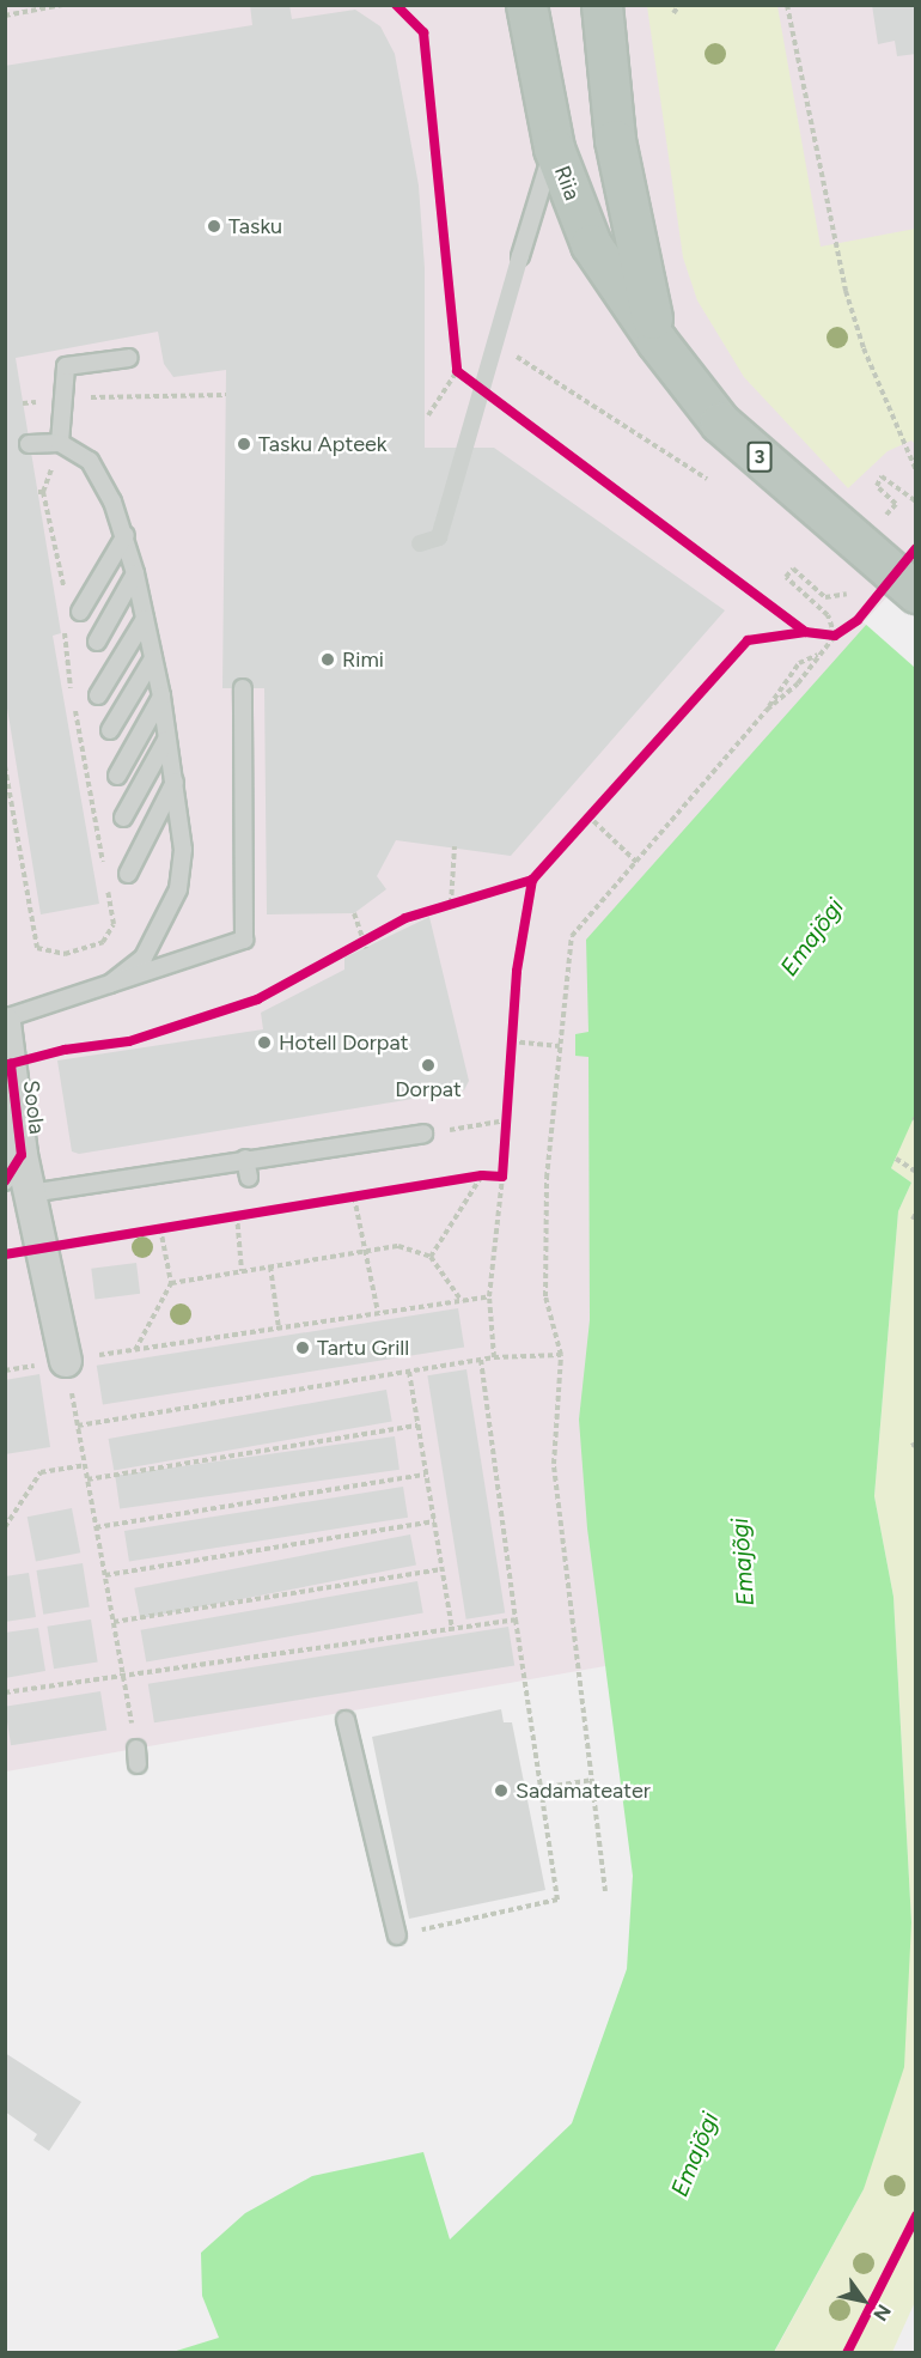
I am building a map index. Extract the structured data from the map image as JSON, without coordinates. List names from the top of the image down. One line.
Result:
{"streets":{"highway":["Riia","3"],"street":["Soola"]},"water":["Emajõgi"],"places":["Tasku","Tasku Apteek","Rimi","Hotell Dorpat","Dorpat","Tartu Grill","Sadamateater"],"north":"bottom right"}
